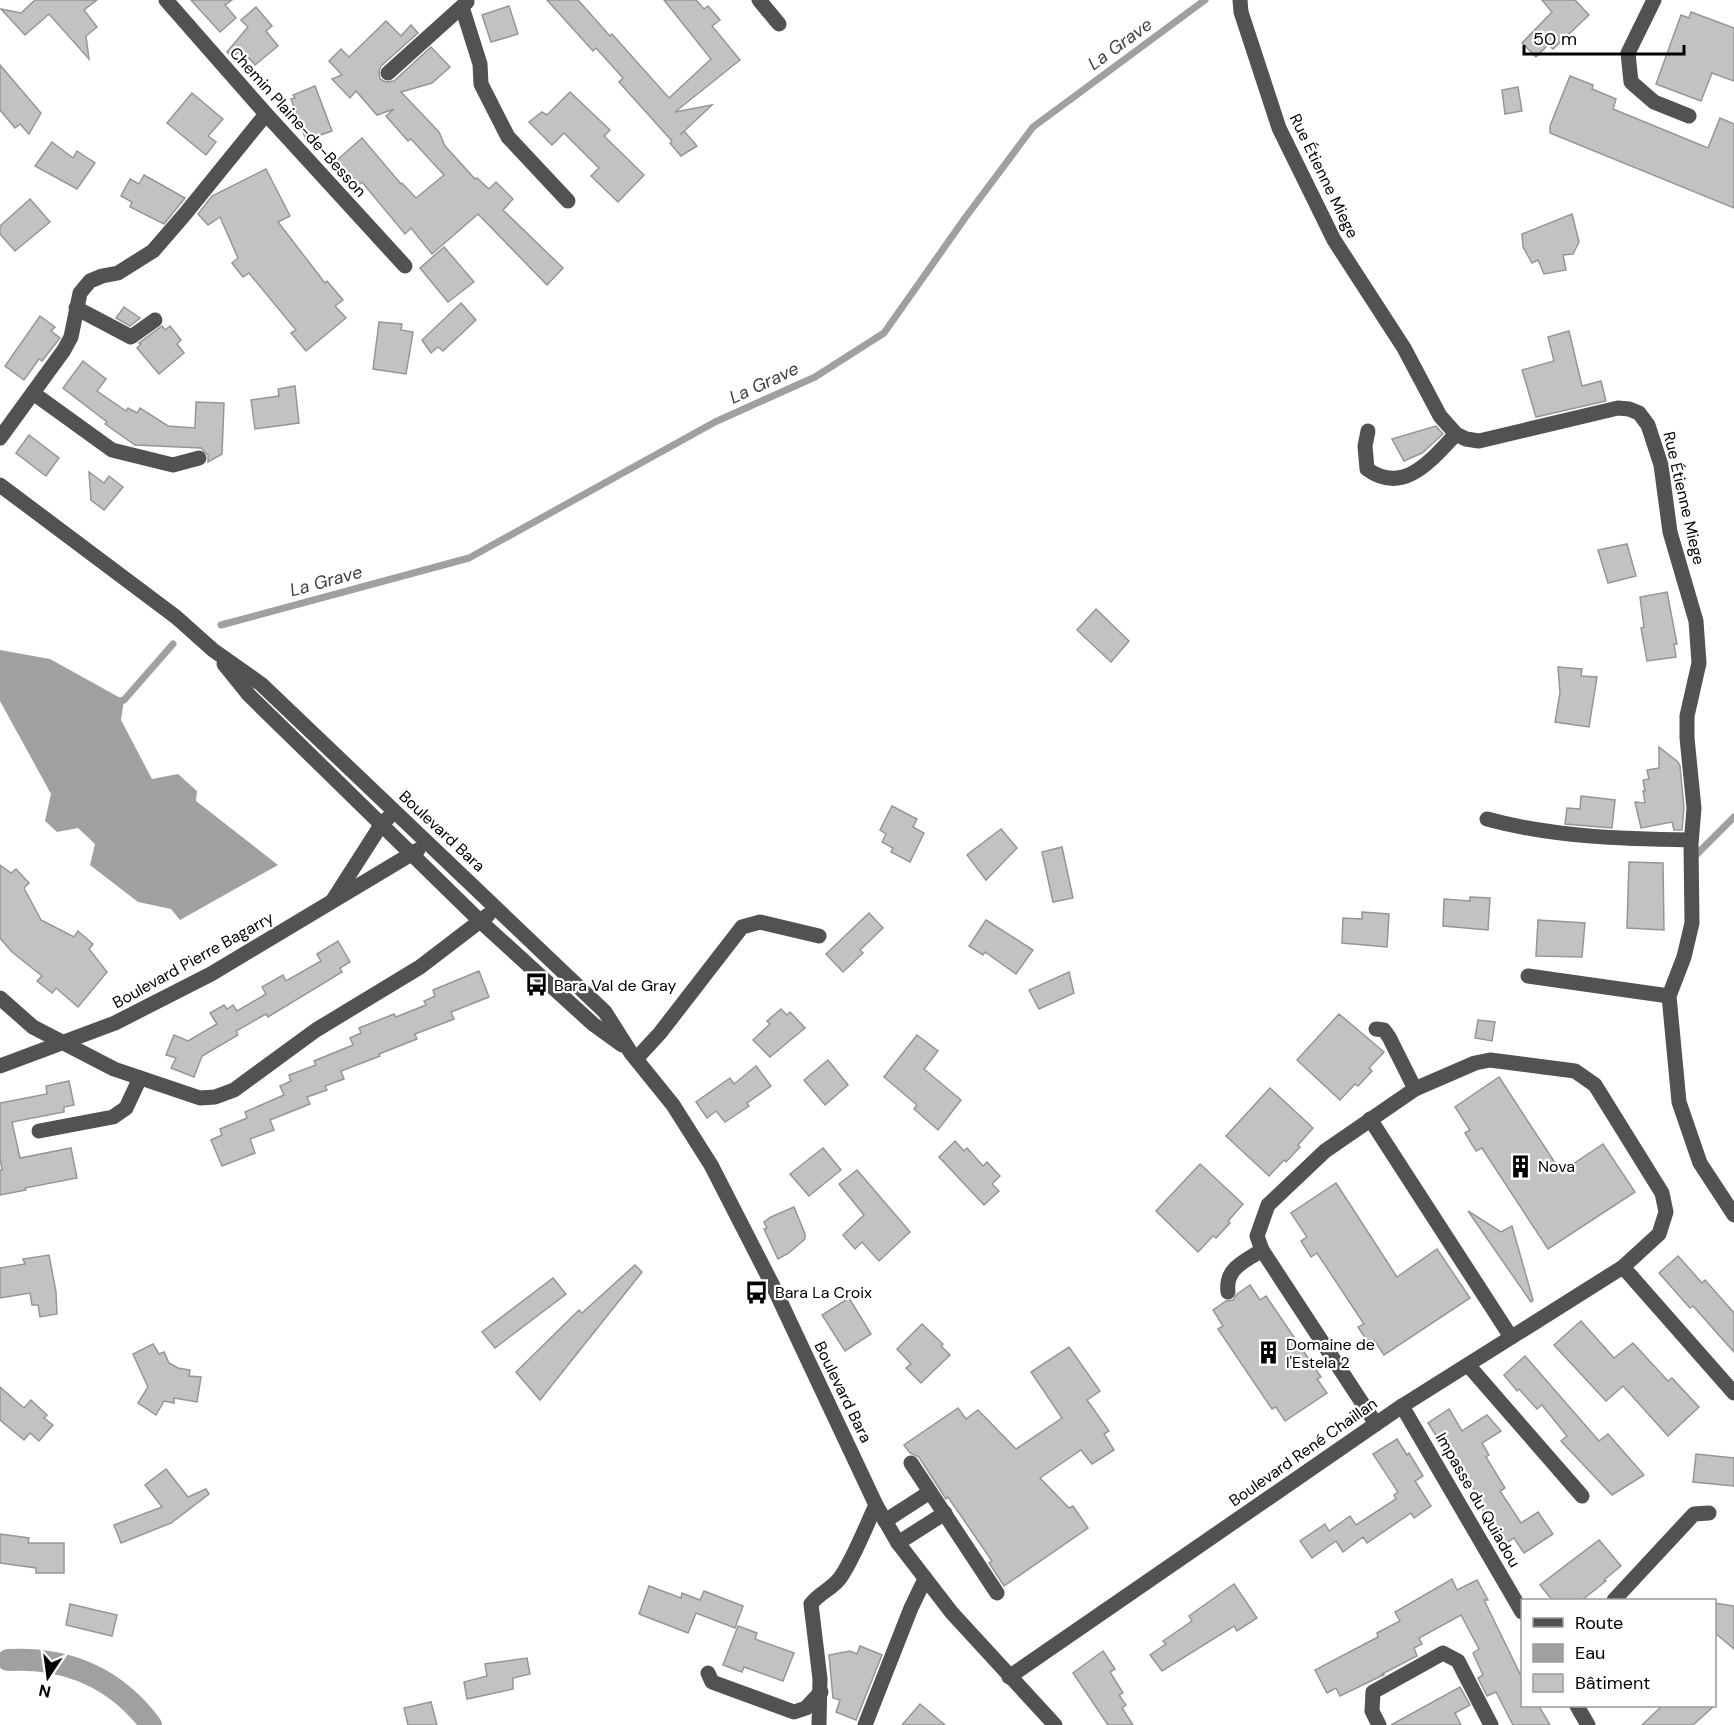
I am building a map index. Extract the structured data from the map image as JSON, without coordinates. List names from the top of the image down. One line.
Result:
{"streets":{"street":["Chemin Plaine-de-Besson","Rue Étienne Miege","Boulevard Bara","Boulevard Pierre Bagarry","Boulevard René Chaillan","Impasse du Quiadou"]},"crossings":[["Boulevard Bara","Boulevard Pierre Bagarry"],["Boulevard Bara","Boulevard René Chaillan"],["Boulevard René Chaillan","Impasse du Quiadou"]],"water":["La Grave"],"places":{"bus stop":["Bara Val de Gray","Bara La Croix"],"building":["Nova","Domaine de l'Estela 2"]},"legend":["Route","Eau","Bâtiment"],"scale_bar":"50 m","north":"bottom"}
